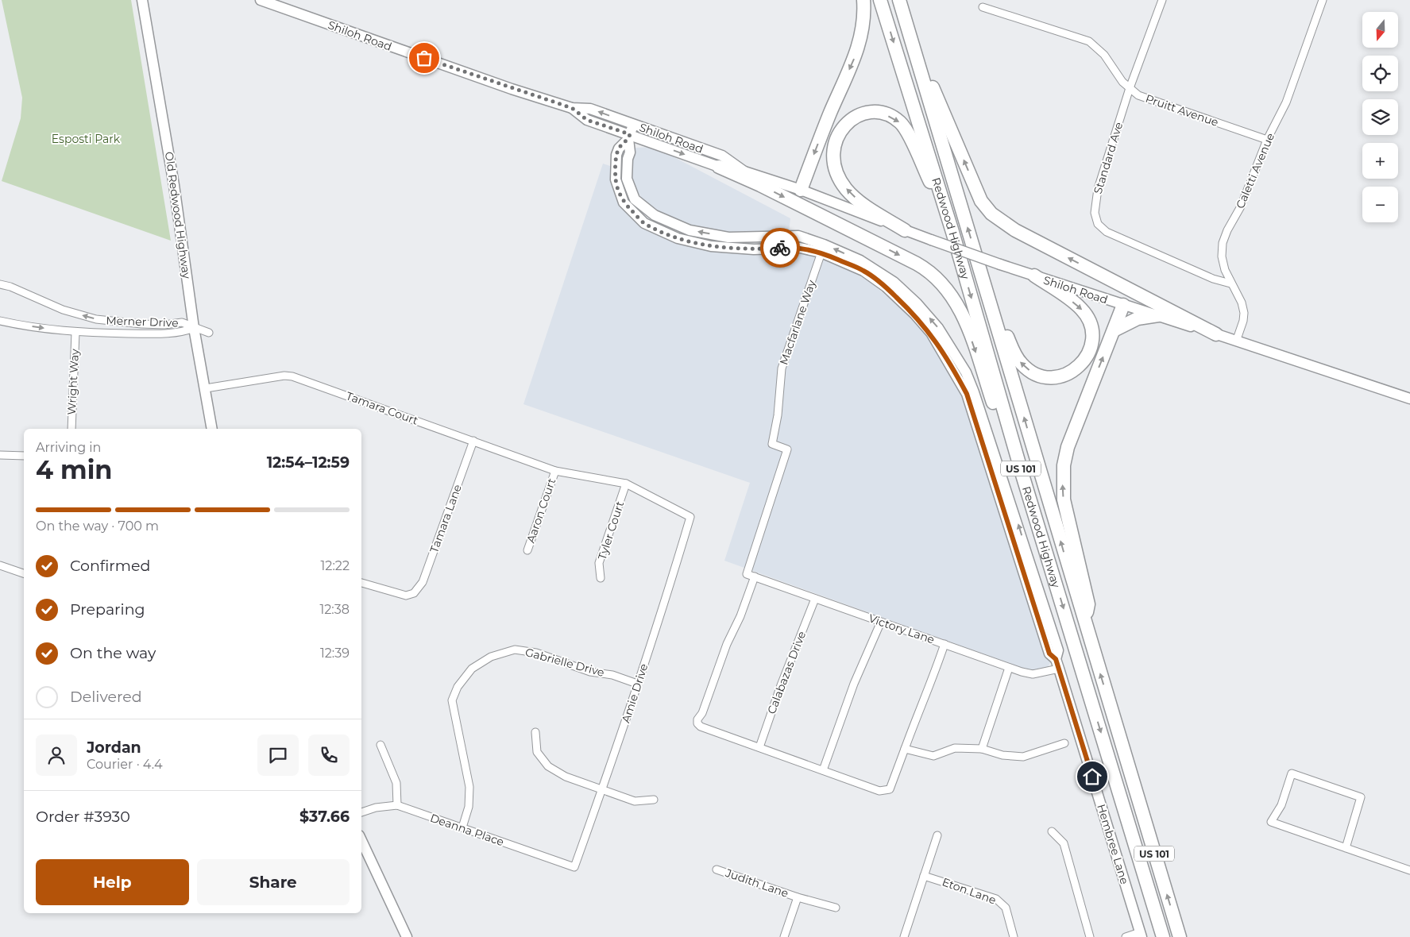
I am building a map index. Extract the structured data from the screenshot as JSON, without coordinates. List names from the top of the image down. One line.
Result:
{"streets":{"highway":["Redwood Highway","US 101"],"main road":["Shiloh Road","Old Redwood Highway","Hembree Lane"],"street":["Pruitt Avenue","Standard Ave","Caletti Avenue","Merner Drive","Macfarlane Way","Wright Way","Tamara Court","Aaron Court","Tamara Lane","Tyler Court","Victory Lane","Gabrielle Drive","Calabazas Drive","Amie Drive","Deanna Place","Judith Lane","Eton Lane"]},"crossings":[["Shiloh Road","Caletti Avenue"],["Shiloh Road","Hembree Lane"],["Pruitt Avenue","Standard Ave"],["Pruitt Avenue","Caletti Avenue"],["Standard Ave","Caletti Avenue"],["Old Redwood Highway","Merner Drive"],["Old Redwood Highway","Tamara Court"],["Merner Drive","Wright Way"],["Macfarlane Way","Victory Lane"],["Macfarlane Way","Hembree Lane"],["Tamara Court","Aaron Court"],["Tamara Court","Tamara Lane"],["Tamara Court","Tyler Court"],["Tamara Court","Amie Drive"],["Victory Lane","Calabazas Drive"],["Victory Lane","Hembree Lane"],["Gabrielle Drive","Amie Drive"],["Gabrielle Drive","Deanna Place"],["Amie Drive","Deanna Place"]],"parks":["Esposti Park"],"north":"bottom","page":{"map_buttons":["+","−"],"heading":["4 min","Arriving in","12:54–12:59"],"panel":["Jordan","Courier · 4.4","Order #3930","$37.66"],"bar":"On the way · 700 m","list":[["Confirmed","12:22"],["Preparing","12:38"],["On the way","12:39"],"Delivered"],"buttons":["Help","Share"]}}
